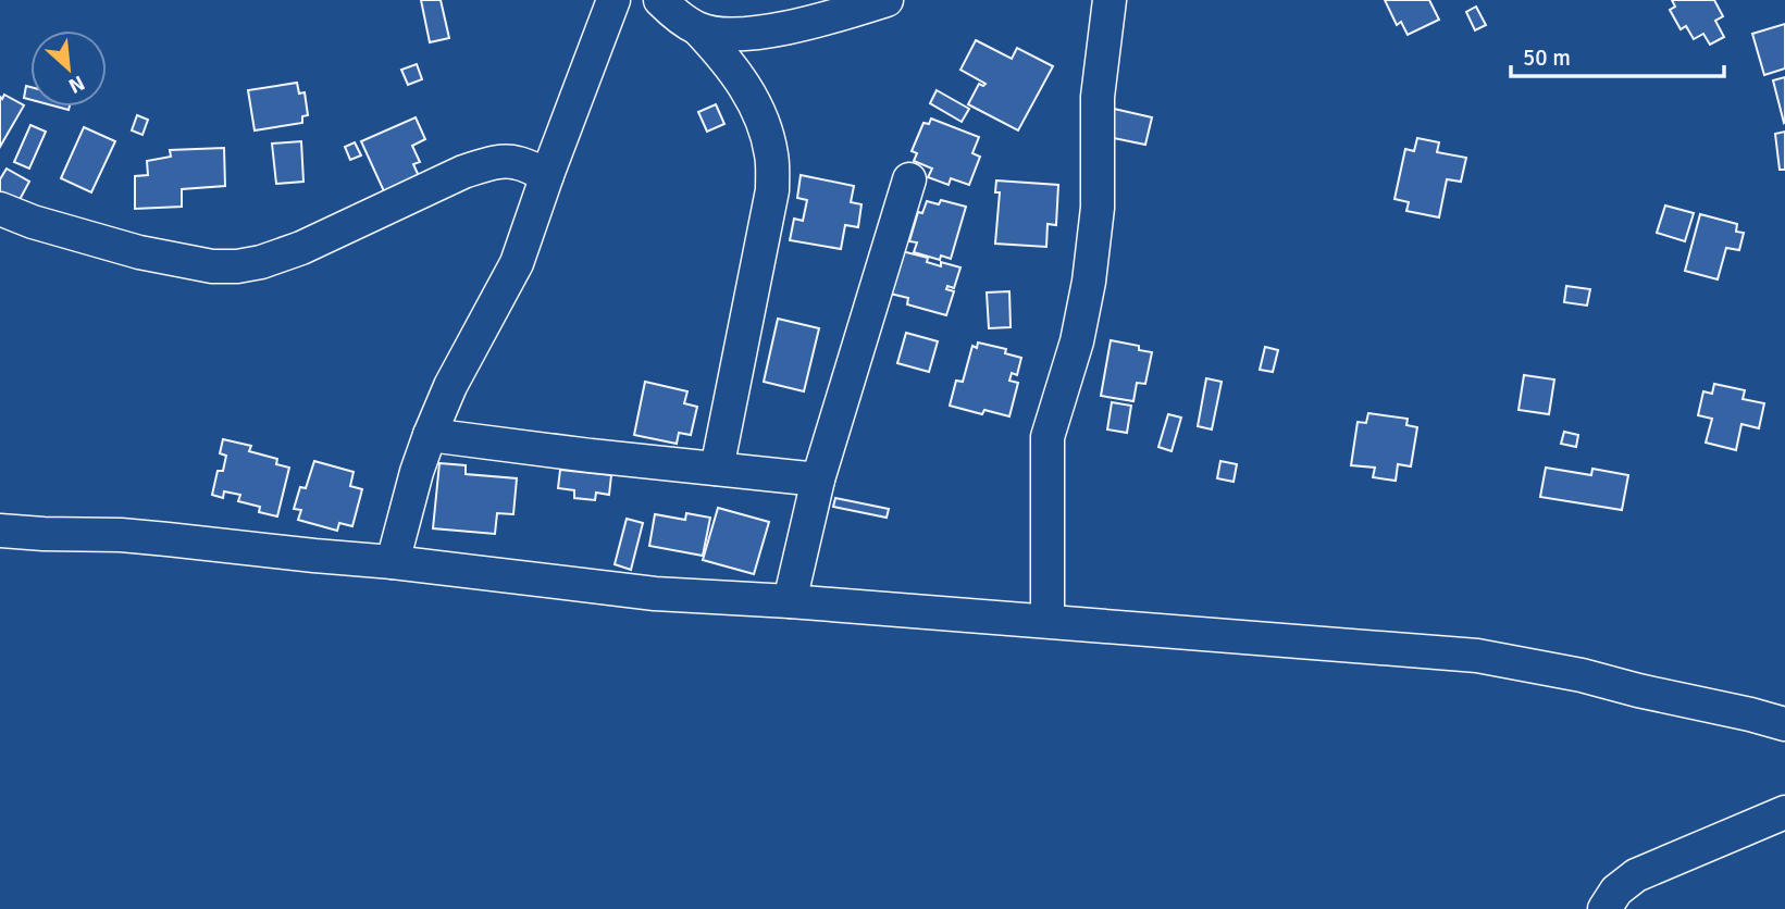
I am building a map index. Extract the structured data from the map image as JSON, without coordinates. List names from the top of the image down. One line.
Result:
{"scale_bar":"50 m","north":"bottom right"}
